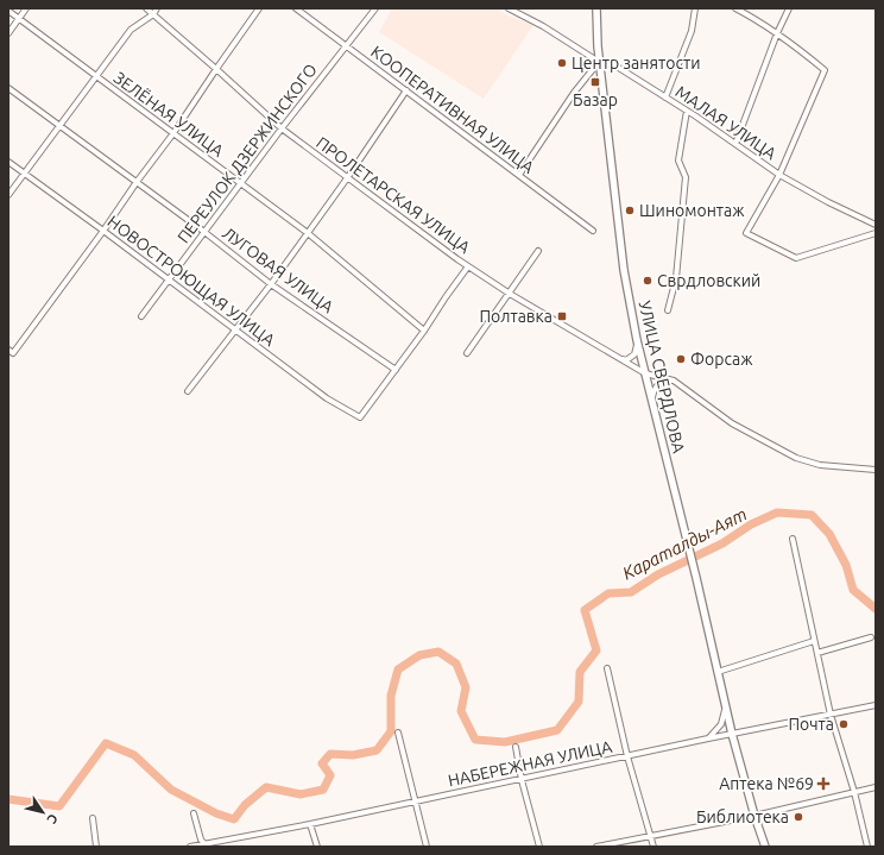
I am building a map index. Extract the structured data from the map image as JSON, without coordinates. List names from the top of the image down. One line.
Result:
{"streets":{"main road":["УЛИЦА СВЕРДЛОВА"],"street":["КООПЕРАТИВНАЯ УЛИЦА","ЗЕЛЁНАЯ УЛИЦА","МАЛАЯ УЛИЦА","ПЕРЕУЛОК ДЗЕРЖИНСКОГО","ПРОЛЕТАРСКАЯ УЛИЦА","ЛУГОВАЯ УЛИЦА","НОВОСТРОЮЩАЯ УЛИЦА","НАБЕРЕЖНАЯ УЛИЦА"]},"crossings":[["КООПЕРАТИВНАЯ УЛИЦА","ПЕРЕУЛОК ДЗЕРЖИНСКОГО"],["ЗЕЛЁНАЯ УЛИЦА","ПЕРЕУЛОК ДЗЕРЖИНСКОГО"],["МАЛАЯ УЛИЦА","УЛИЦА СВЕРДЛОВА"],["ПЕРЕУЛОК ДЗЕРЖИНСКОГО","ПРОЛЕТАРСКАЯ УЛИЦА"],["ПЕРЕУЛОК ДЗЕРЖИНСКОГО","ЛУГОВАЯ УЛИЦА"],["ПЕРЕУЛОК ДЗЕРЖИНСКОГО","НОВОСТРОЮЩАЯ УЛИЦА"],["ПРОЛЕТАРСКАЯ УЛИЦА","УЛИЦА СВЕРДЛОВА"],["ЛУГОВАЯ УЛИЦА","НОВОСТРОЮЩАЯ УЛИЦА"],["УЛИЦА СВЕРДЛОВА","НАБЕРЕЖНАЯ УЛИЦА"]],"water":["Караталды-Аят"],"places":{"other":["Центр занятости","Шиномонтаж","Сврдловский","Форсаж","Почта","Библиотека"],"transit":["Базар","Полтавка"],"health":["Аптека №69"]},"north":"bottom right"}
